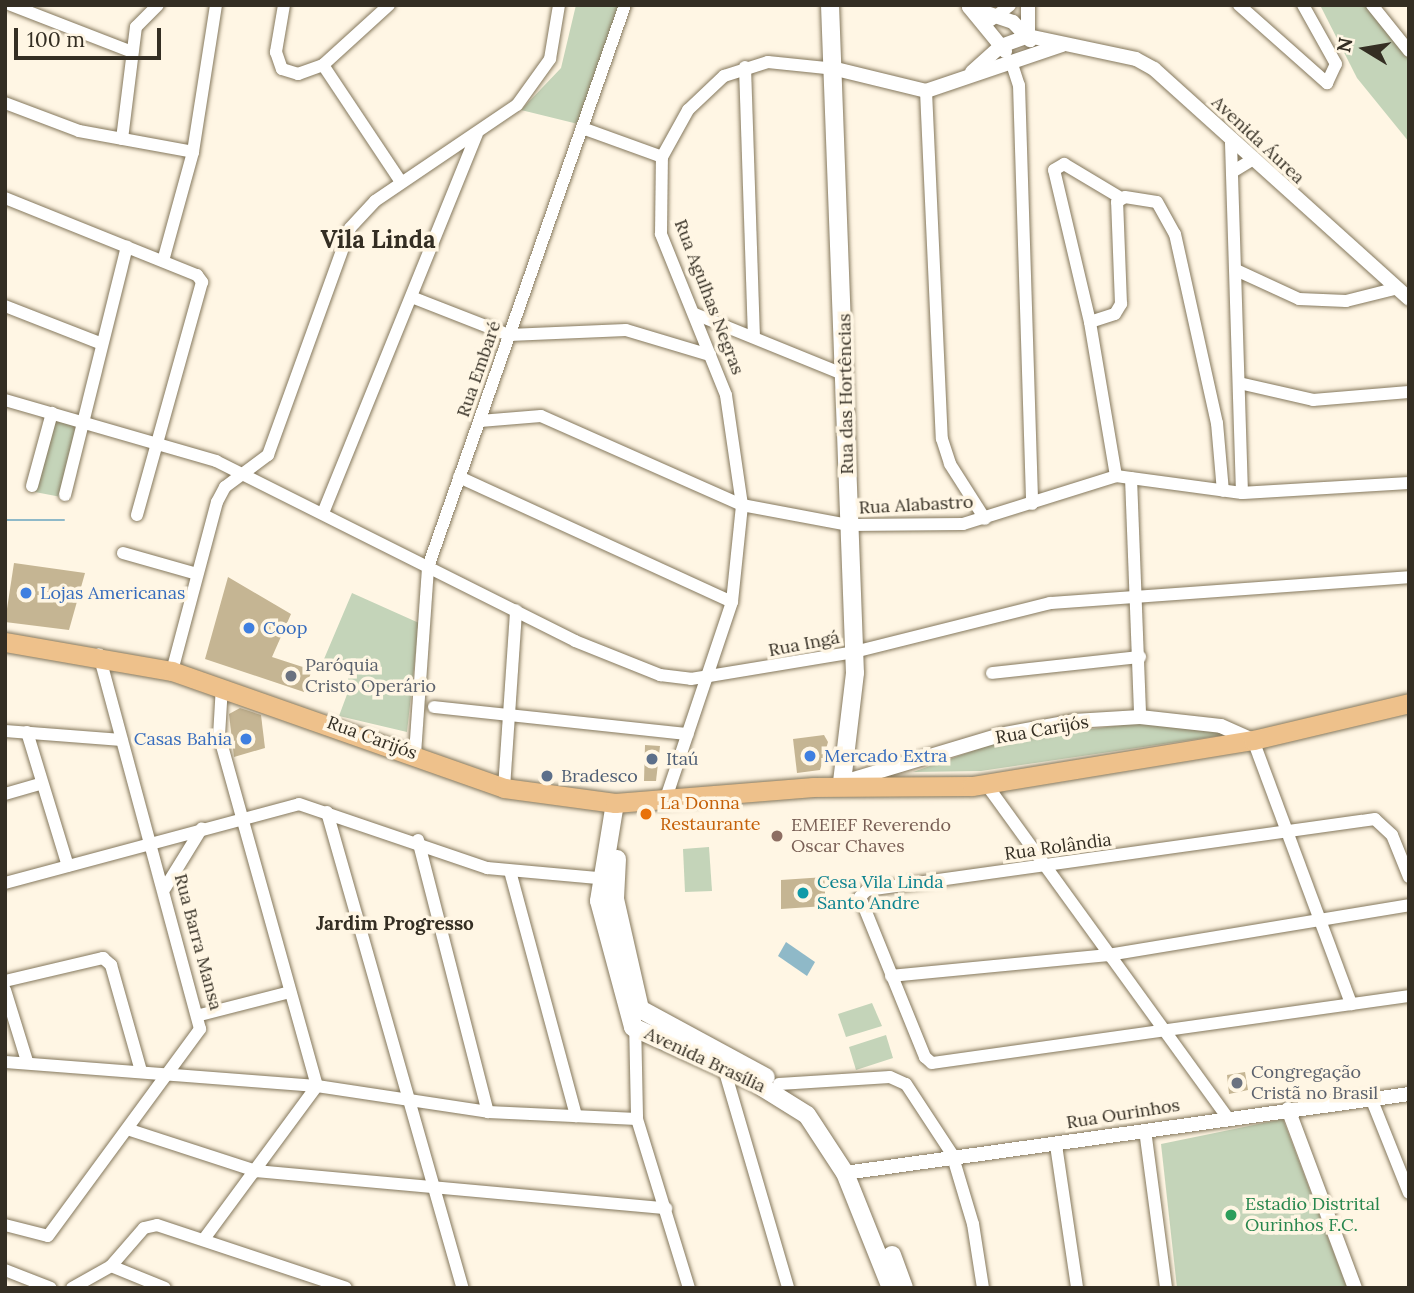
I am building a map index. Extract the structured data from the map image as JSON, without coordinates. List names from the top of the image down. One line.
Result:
{"streets":{"main road":["Rua das Hortências","Rua Carijós","Avenida Brasília"],"street":["Avenida Áurea","Rua Agulhas Negras","Rua Embaré","Rua Alabastro","Rua Ingá","Rua Rolândia","Rua Barra Mansa","Rua Ourinhos"]},"crossings":[["Rua Agulhas Negras","Rua das Hortências"],["Rua Agulhas Negras","Rua Alabastro"],["Rua Agulhas Negras","Rua Ingá"],["Rua Agulhas Negras","Rua Carijós"],["Rua Embaré","Rua Alabastro"],["Rua Embaré","Rua Ingá"],["Rua Embaré","Rua Carijós"],["Rua das Hortências","Rua Alabastro"],["Rua das Hortências","Rua Ingá"],["Rua das Hortências","Rua Carijós"],["Rua Carijós","Rua Barra Mansa"],["Rua Carijós","Avenida Brasília"],["Avenida Brasília","Rua Ourinhos"]],"districts":["Vila Linda","Jardim Progresso"],"places":["Lojas Americanas","Coop","Paróquia Cristo Operário","Casas Bahia","Mercado Extra","Itaú","Bradesco","La Donna Restaurante","EMEIEF Reverendo Oscar Chaves","Cesa Vila Linda Santo Andre","Congregação Cristã no Brasil","Estadio Distrital Ourinhos F.C."],"scale_bar":"100 m","north":"left"}
